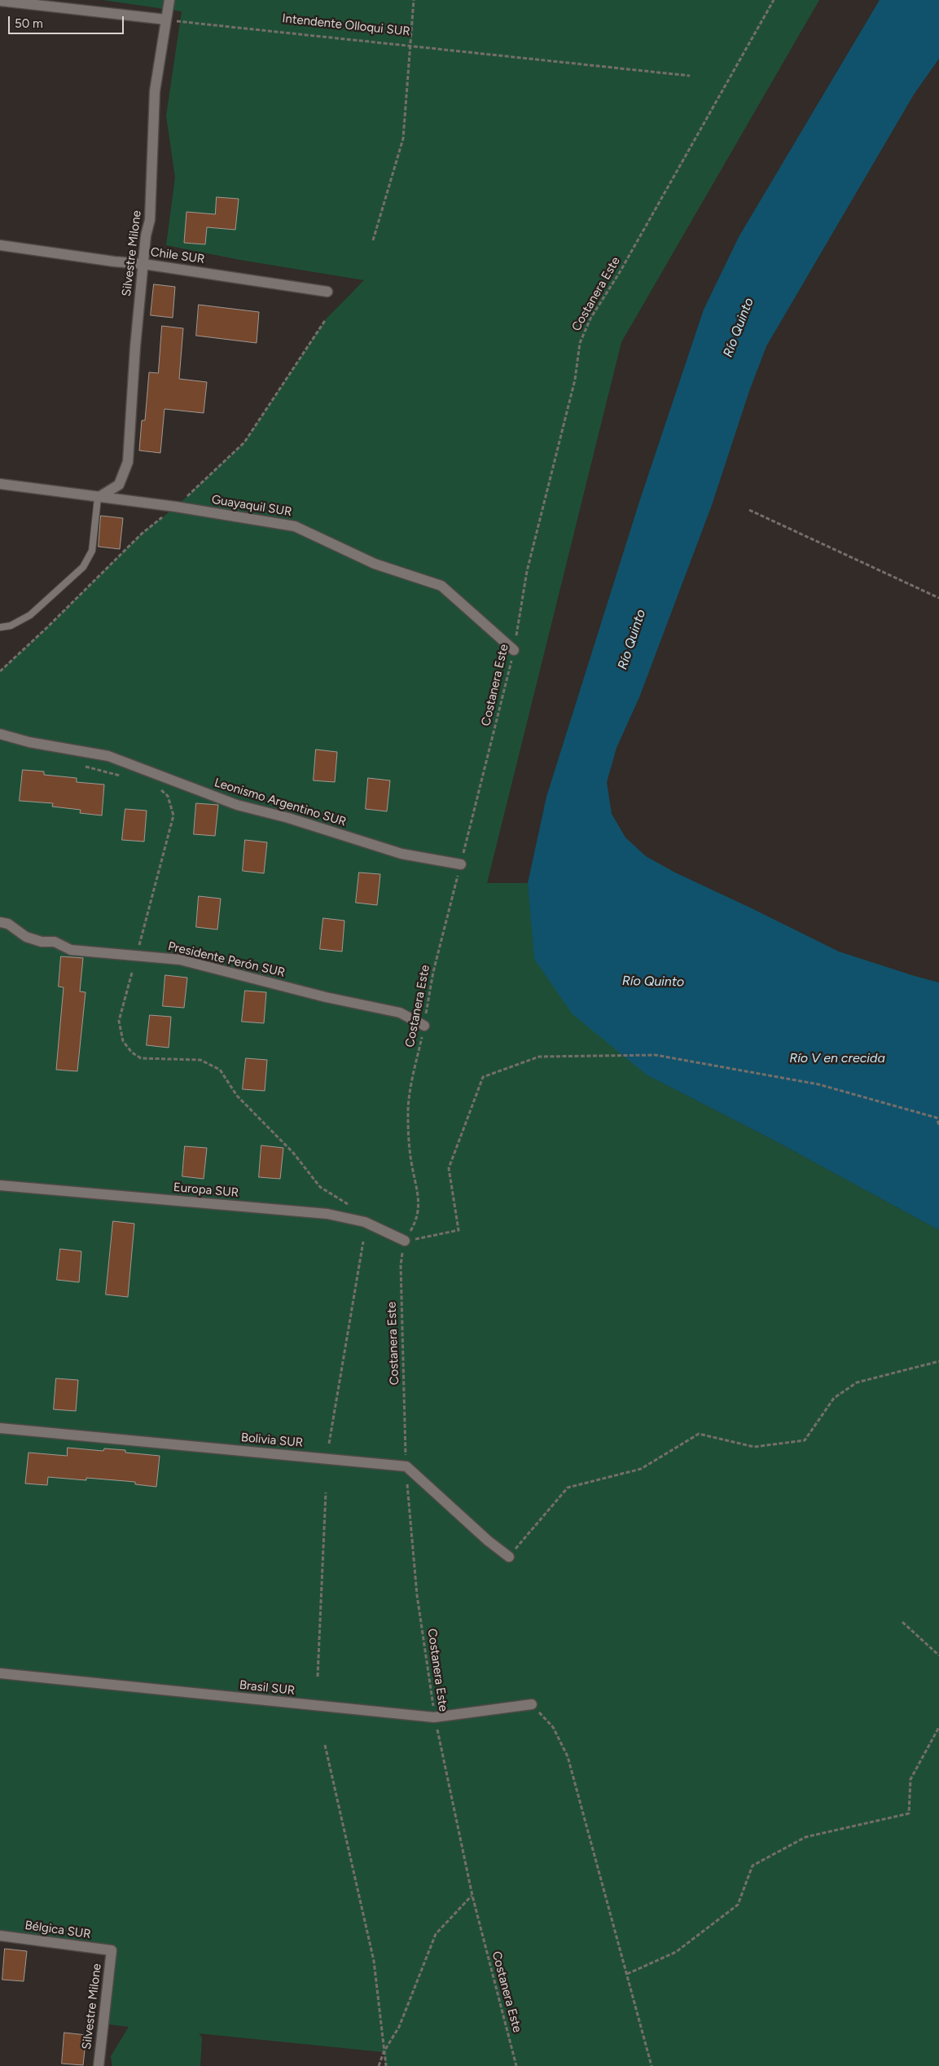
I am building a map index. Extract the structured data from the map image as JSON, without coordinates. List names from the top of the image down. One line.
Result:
{"streets":{"street":["Silvestre Milone","Chile SUR","Guayaquil SUR","Leonismo Argentino SUR","Presidente Perón SUR","Europa SUR","Bolivia SUR","Brasil SUR","Bélgica SUR"],"path":["Intendente Olloqui SUR","Costanera Este"]},"crossings":[["Intendente Olloqui SUR","Silvestre Milone"],["Silvestre Milone","Chile SUR"],["Silvestre Milone","Guayaquil SUR"],["Silvestre Milone","Bélgica SUR"],["Costanera Este","Guayaquil SUR"],["Costanera Este","Leonismo Argentino SUR"],["Costanera Este","Presidente Perón SUR"],["Costanera Este","Europa SUR"],["Costanera Este","Bolivia SUR"],["Costanera Este","Brasil SUR"]],"water":["Río Quinto","Río V en crecida"],"scale_bar":"50 m"}
